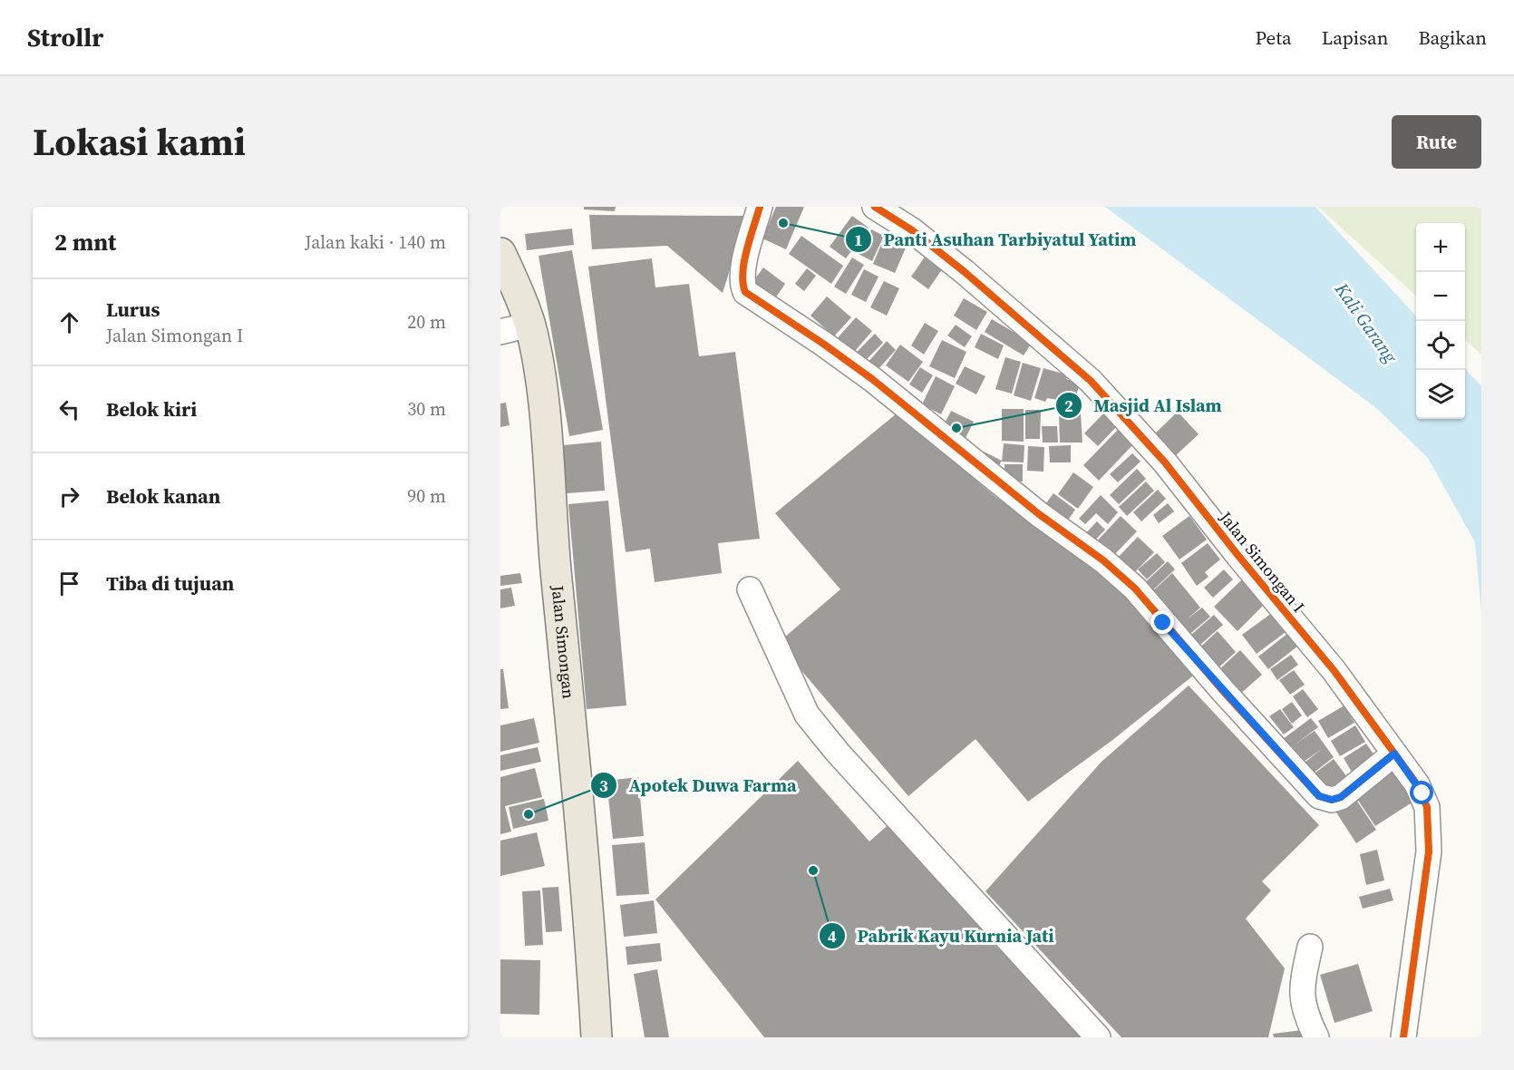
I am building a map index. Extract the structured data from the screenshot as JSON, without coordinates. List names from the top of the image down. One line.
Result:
{"streets":{"main road":["Jalan Simongan"],"street":["Jalan Simongan I"]},"water":["Kali Garang"],"places":["Panti Asuhan Tarbiyatul Yatim","Masjid Al Islam","Apotek Duwa Farma","Pabrik Kayu Kurnia Jati"],"page":{"header":"Strollr","nav":["Peta","Lapisan","Bagikan"],"title":"Lokasi kami","buttons":"Rute","heading":["2 mnt","Jalan kaki · 140 m"],"map_buttons":["+","−"],"list":[["Lurus","Jalan Simongan I","20 m"],["Belok kiri","30 m"],["Belok kanan","90 m"],"Tiba di tujuan"]}}
